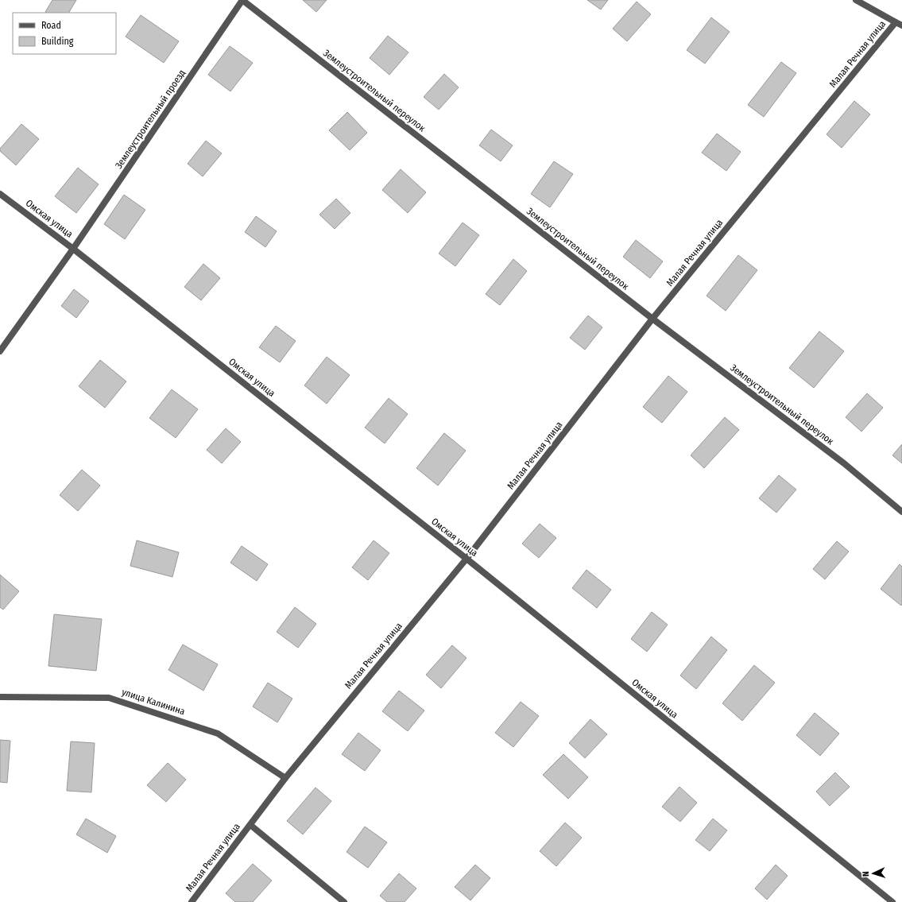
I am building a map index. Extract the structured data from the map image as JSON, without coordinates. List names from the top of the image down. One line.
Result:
{"streets":{"street":["Малая Речная улица","Землеустроительный переулок","Землеустроительный проезд","Омская улица","улица Калинина"]},"crossings":[["Малая Речная улица","Землеустроительный переулок"],["Малая Речная улица","Омская улица"],["Малая Речная улица","улица Калинина"],["Землеустроительный переулок","Землеустроительный проезд"],["Землеустроительный проезд","Омская улица"]],"legend":["Road","Building"],"north":"left"}
